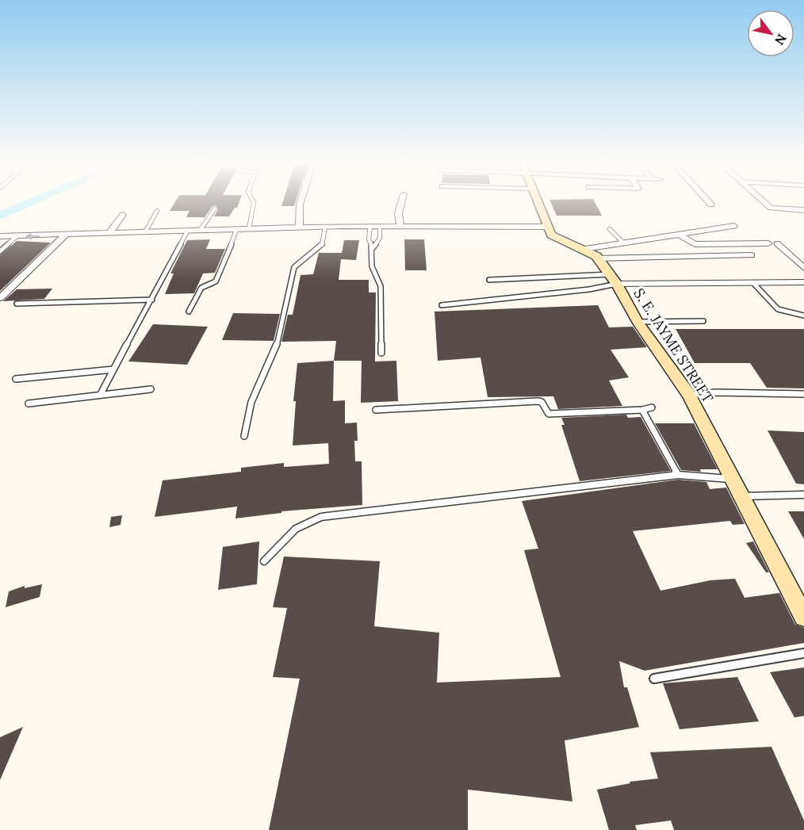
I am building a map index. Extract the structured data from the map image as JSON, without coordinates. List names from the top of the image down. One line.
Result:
{"streets":{"street":["S. E. JAYME STREET"]},"north":"bottom right"}
